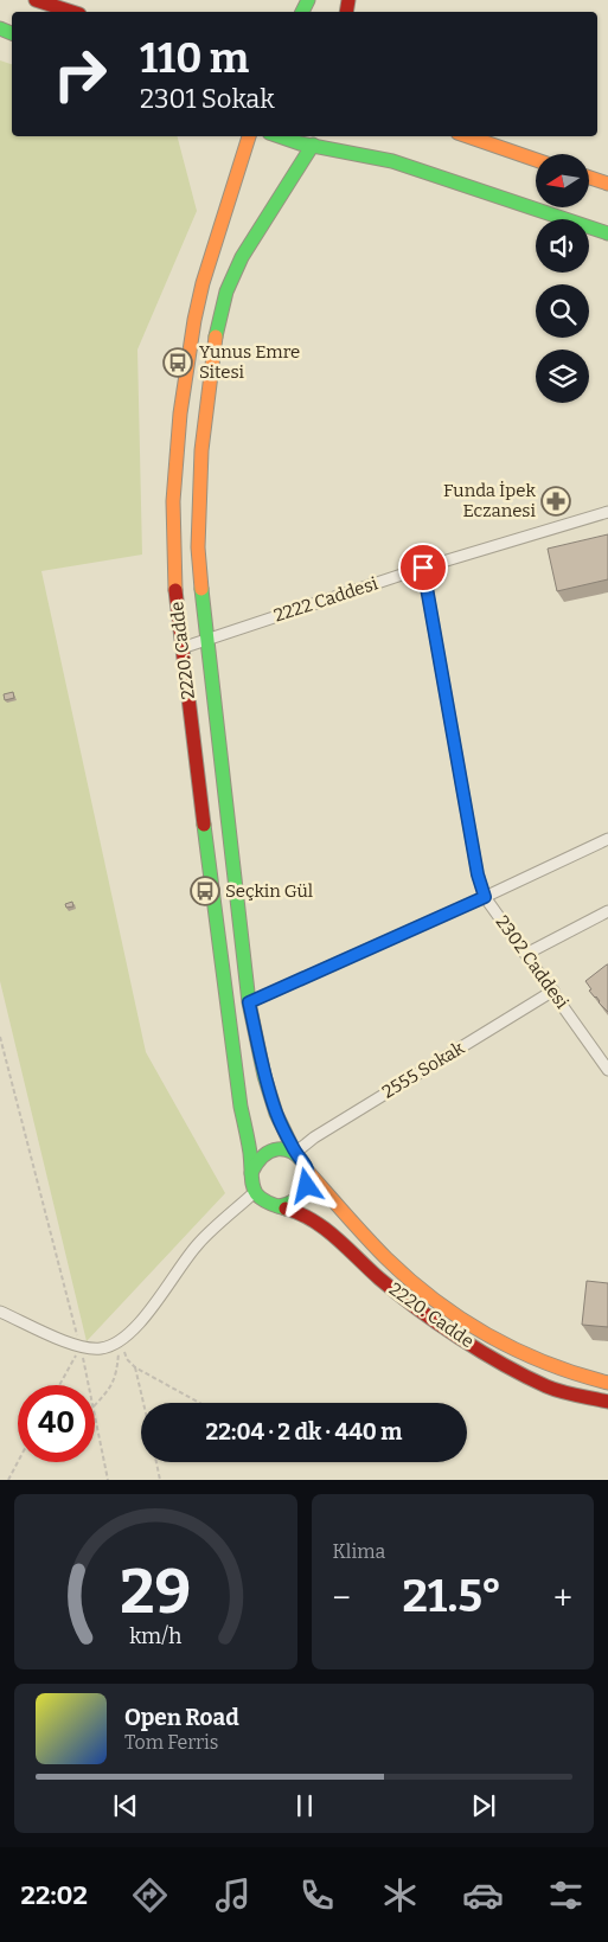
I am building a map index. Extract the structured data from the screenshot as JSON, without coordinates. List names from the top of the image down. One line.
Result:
{"streets":{"street":["2222 Caddesi","2220. Cadde","2302 Caddesi","2555 Sokak"]},"crossings":[["2222 Caddesi","2220. Cadde"],["2222 Caddesi","2302 Caddesi"],["2220. Cadde","2555 Sokak"],["2302 Caddesi","2555 Sokak"]],"places":{"bus stop":["Yunus Emre Sitesi","Seçkin Gül"],"pharmacy":["Funda İpek Eczanesi"]},"north":"left","page":{"turn":["110 m","2301 Sokak"],"limit":"40","trip":"22:04 · 2 dk · 440 m","tile":"Klima","heat":["−","21.5°","+"],"song":["Open Road","Tom Ferris"],"tabs":"22:02","gauge":["29","km/h"]}}
